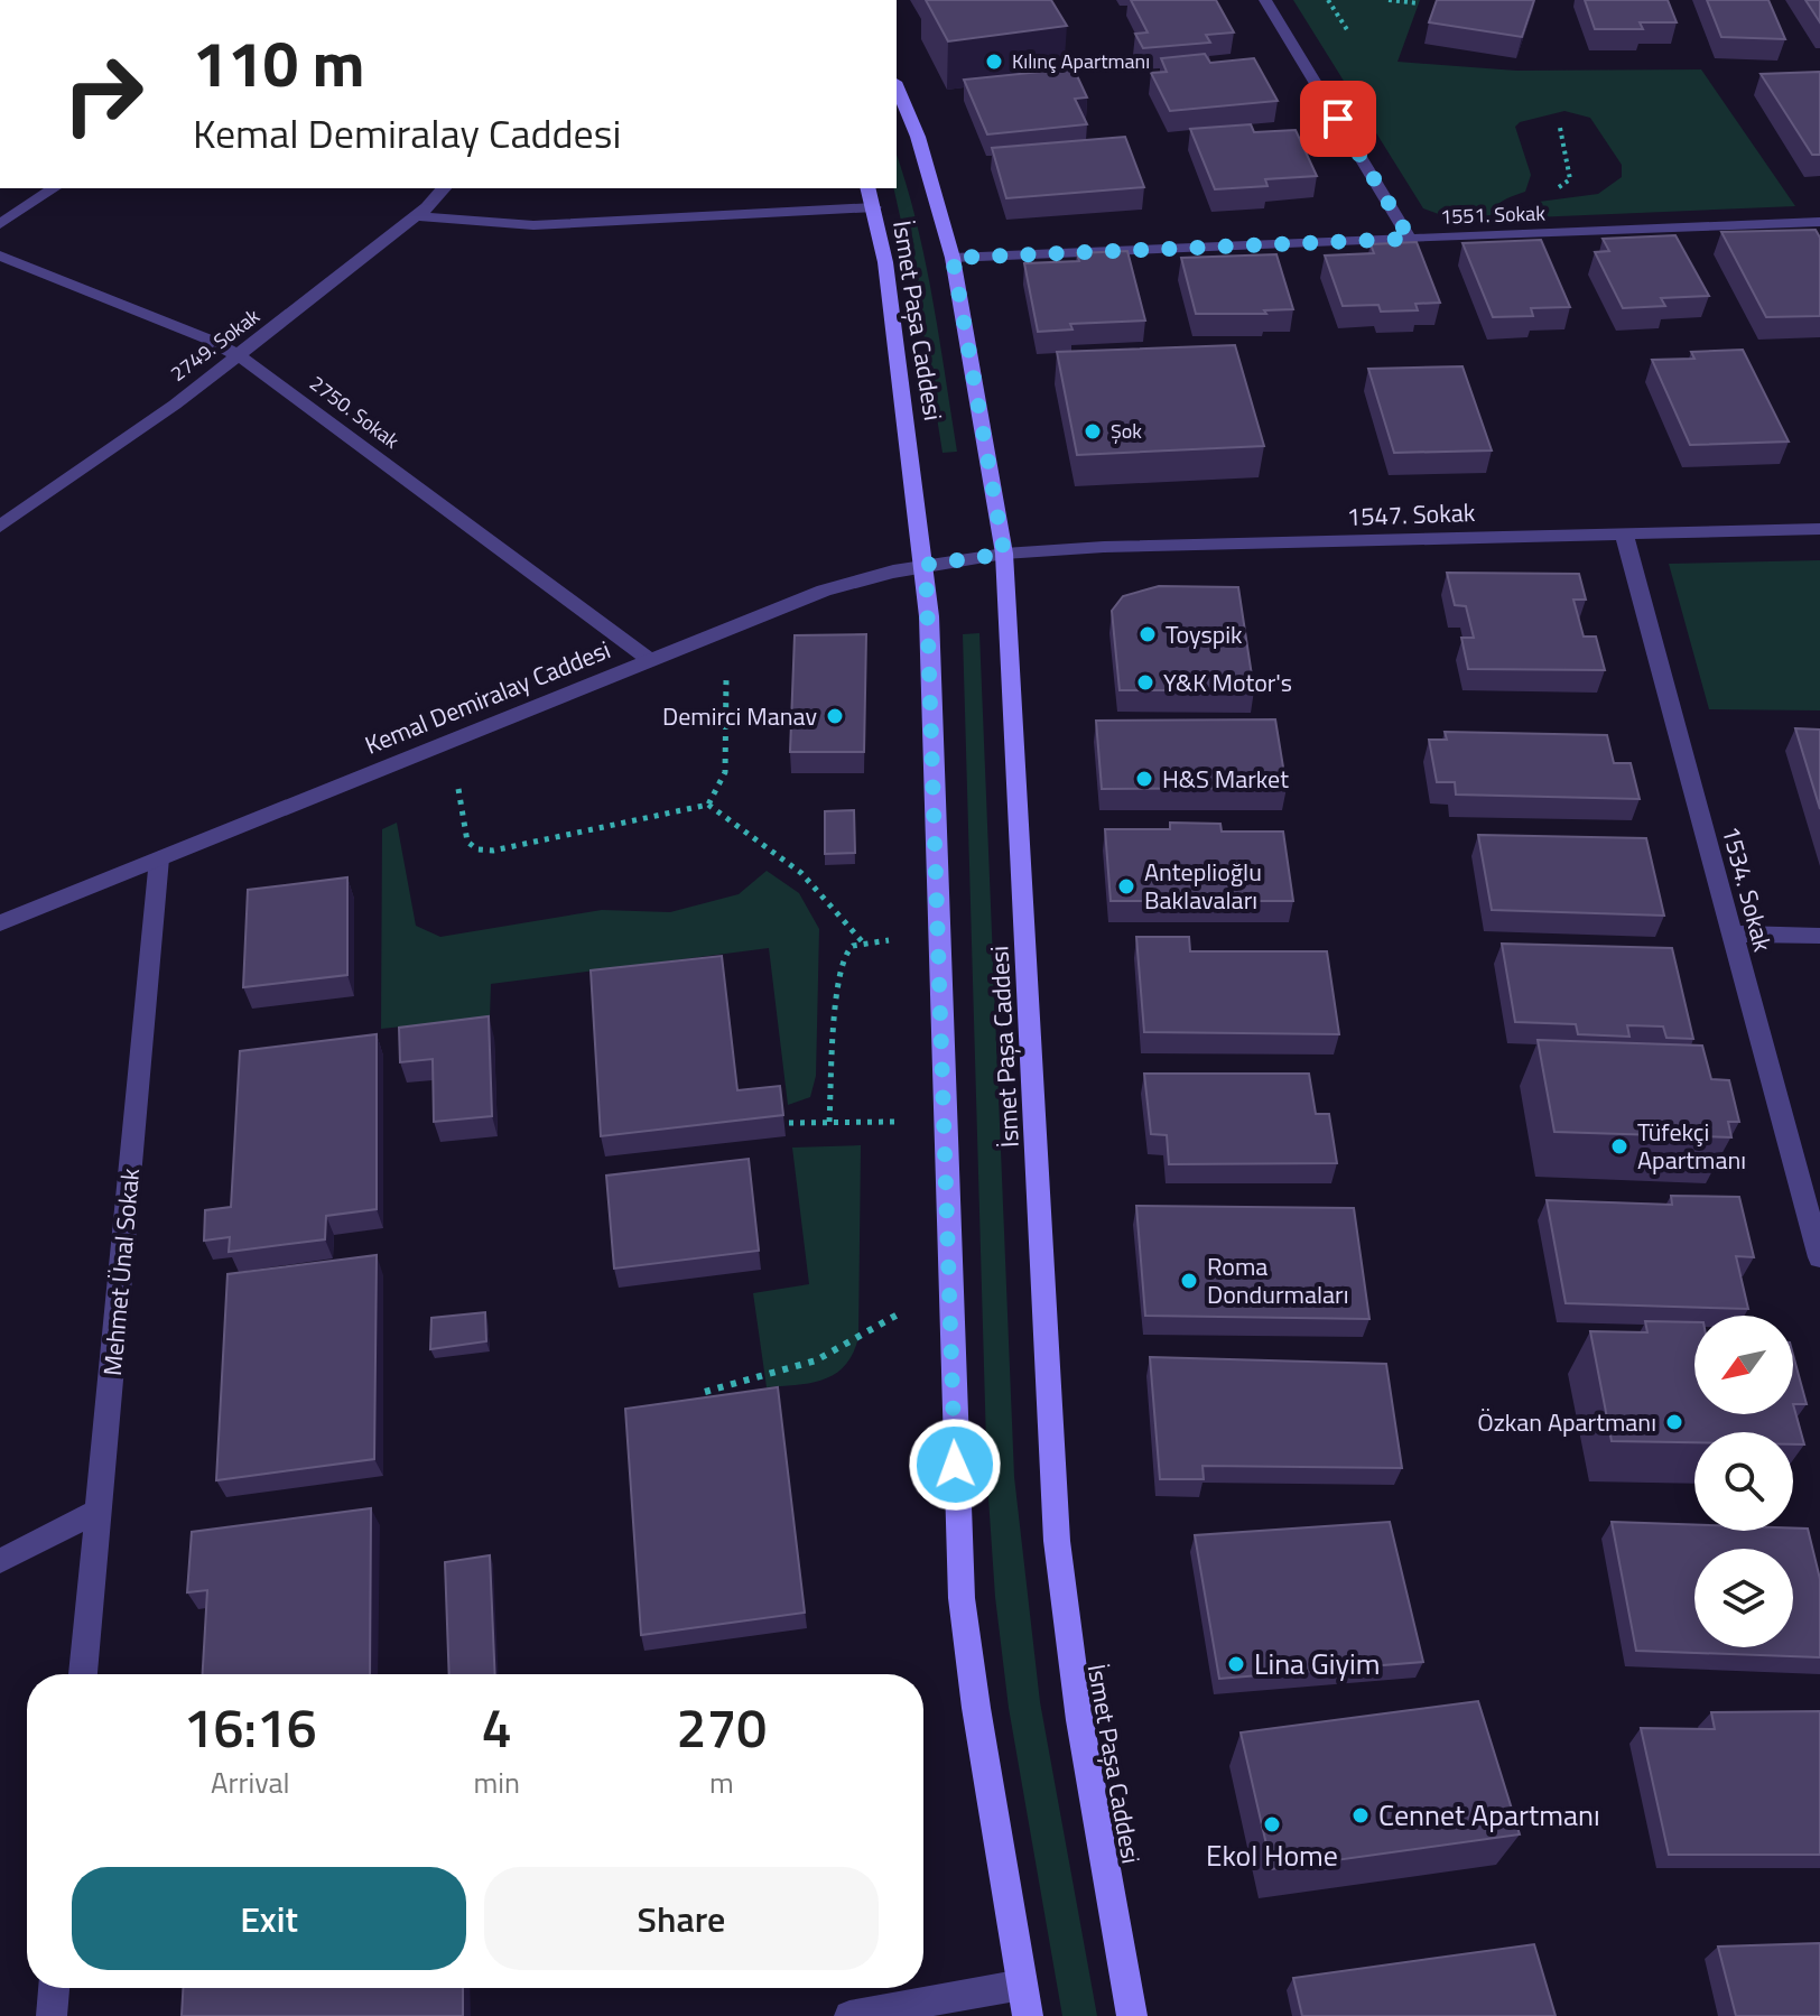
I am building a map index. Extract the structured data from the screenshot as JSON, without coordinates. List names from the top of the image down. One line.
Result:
{"streets":{"main road":["İsmet Paşa Caddesi"],"street":["1551. Sokak","2749. Sokak","2750. Sokak","1547. Sokak","Kemal Demiralay Caddesi","1534. Sokak","Mehmet Ünal Sokak"]},"crossings":[["1551. Sokak","İsmet Paşa Caddesi"],["İsmet Paşa Caddesi","1547. Sokak"],["İsmet Paşa Caddesi","Kemal Demiralay Caddesi"],["2749. Sokak","2750. Sokak"],["2750. Sokak","Kemal Demiralay Caddesi"],["1547. Sokak","Kemal Demiralay Caddesi"],["1547. Sokak","1534. Sokak"],["Kemal Demiralay Caddesi","Mehmet Ünal Sokak"]],"places":["Kılınç Apartmanı","Şok","Toyspik","Y&K Motor's","Demirci Manav","H&S Market","Anteplioğlu Baklavaları","Tüfekçi Apartmanı","Roma Dondurmaları","Özkan Apartmanı","Lina Giyim","Cennet Apartmanı","Ekol Home"],"north":"bottom left","page":{"turn":["110 m","Kemal Demiralay Caddesi"],"eta":["16:16","Arrival","4","min","270","m"],"buttons":["Exit","Share"]}}
